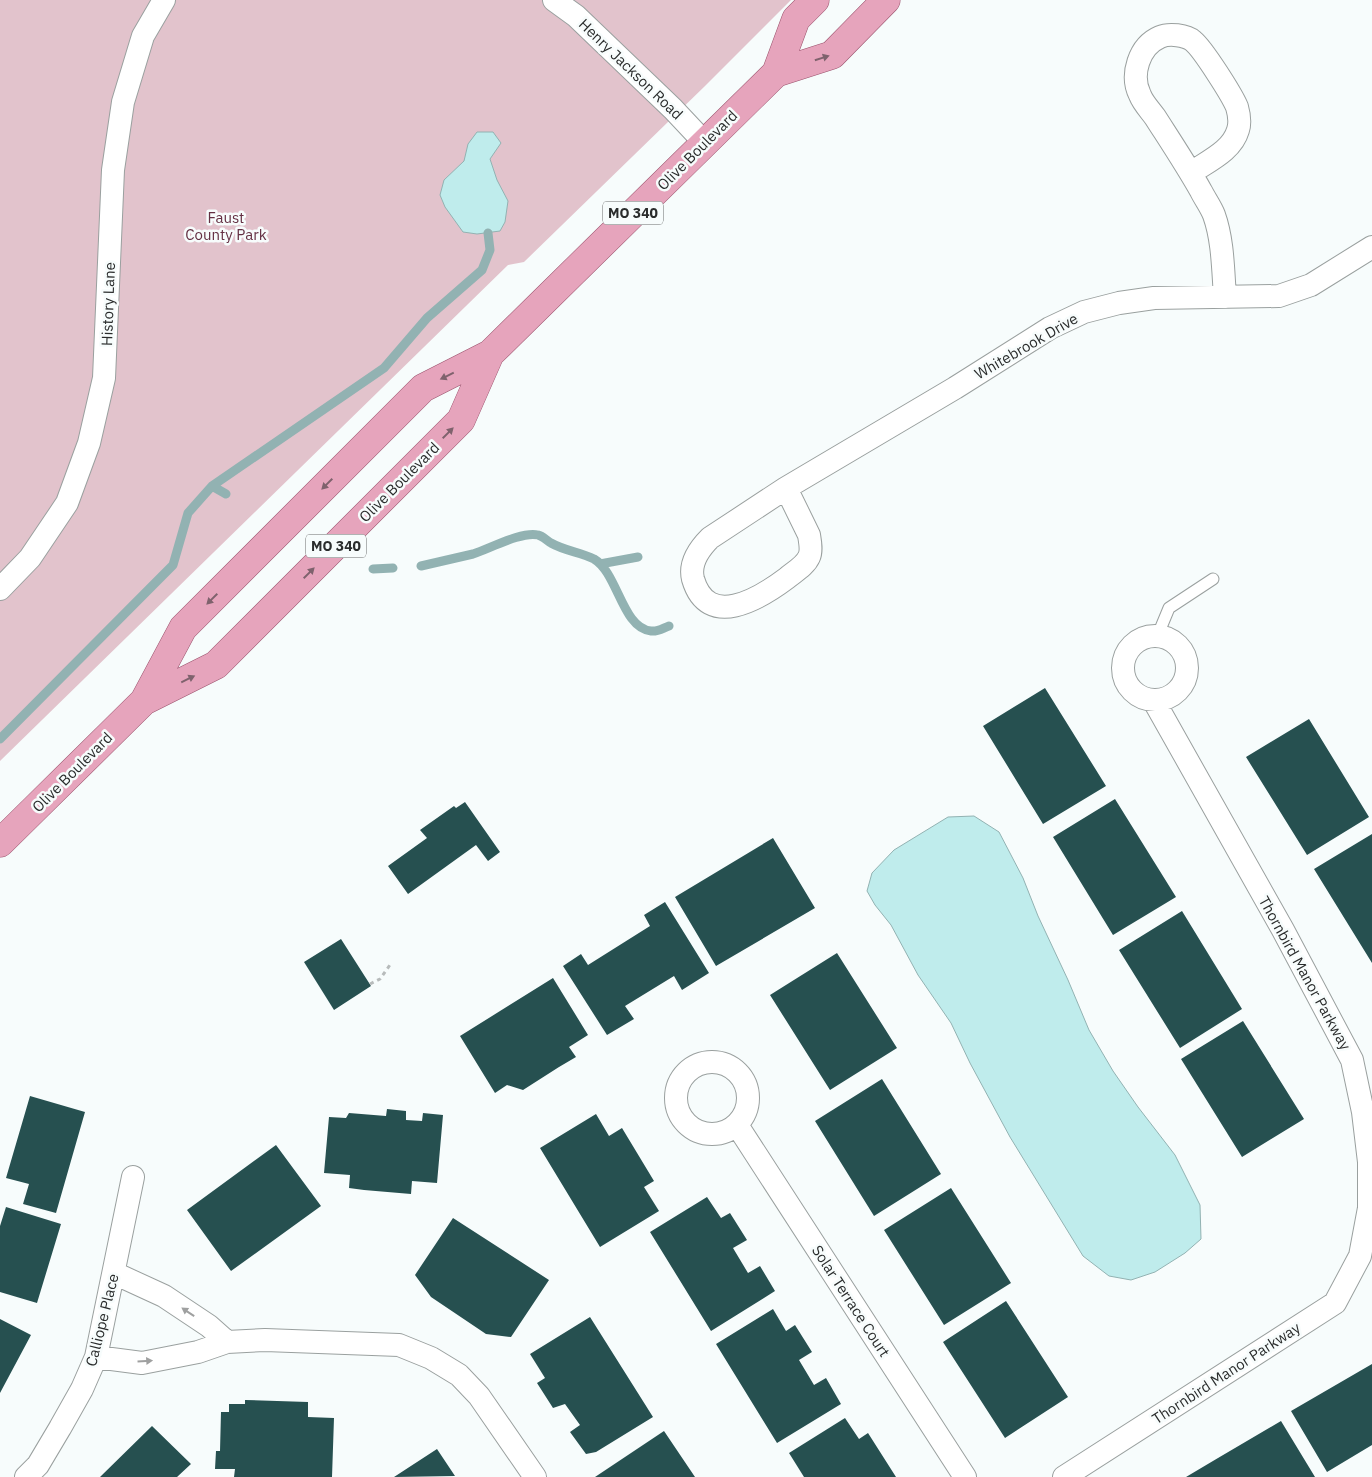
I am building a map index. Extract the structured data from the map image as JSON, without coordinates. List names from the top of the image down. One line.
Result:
{"streets":{"main road":["Olive Boulevard","MO 340"],"street":["Henry Jackson Road","History Lane","Whitebrook Drive","Thornbird Manor Parkway","Solar Terrace Court","Calliope Place"]},"crossings":[["Henry Jackson Road","Olive Boulevard"]],"parks":["Faust County Park"]}
